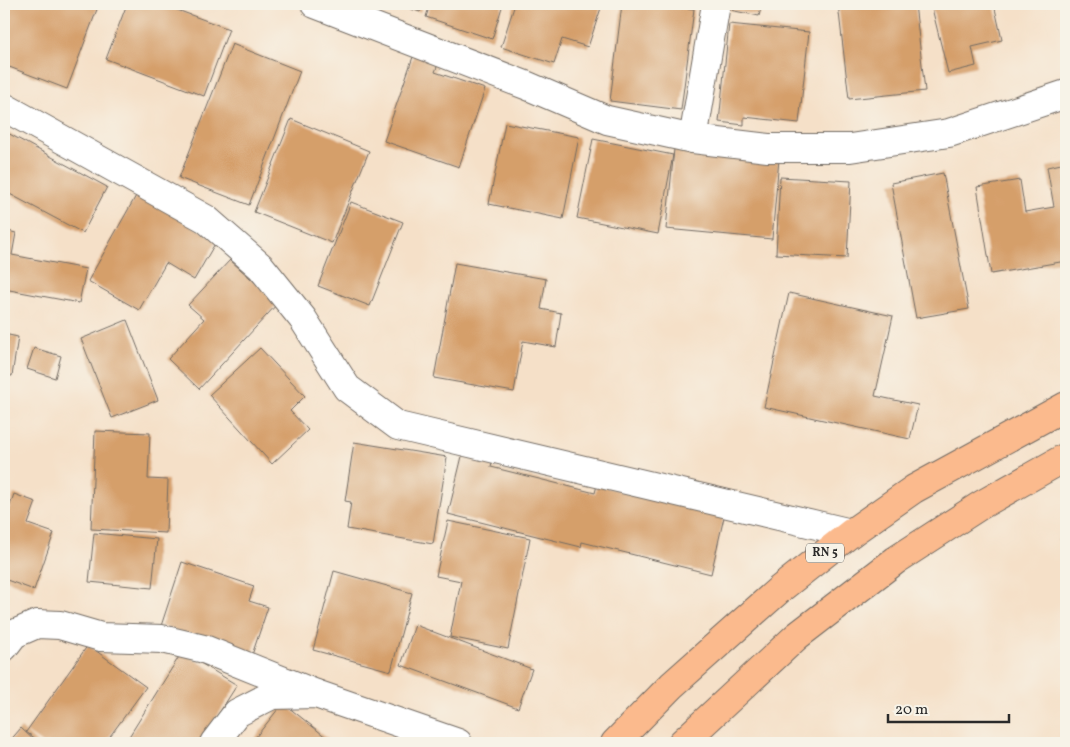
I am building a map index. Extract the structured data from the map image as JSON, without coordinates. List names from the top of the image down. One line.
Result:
{"streets":{"main road":["RN 5"]},"scale_bar":"20 m"}
